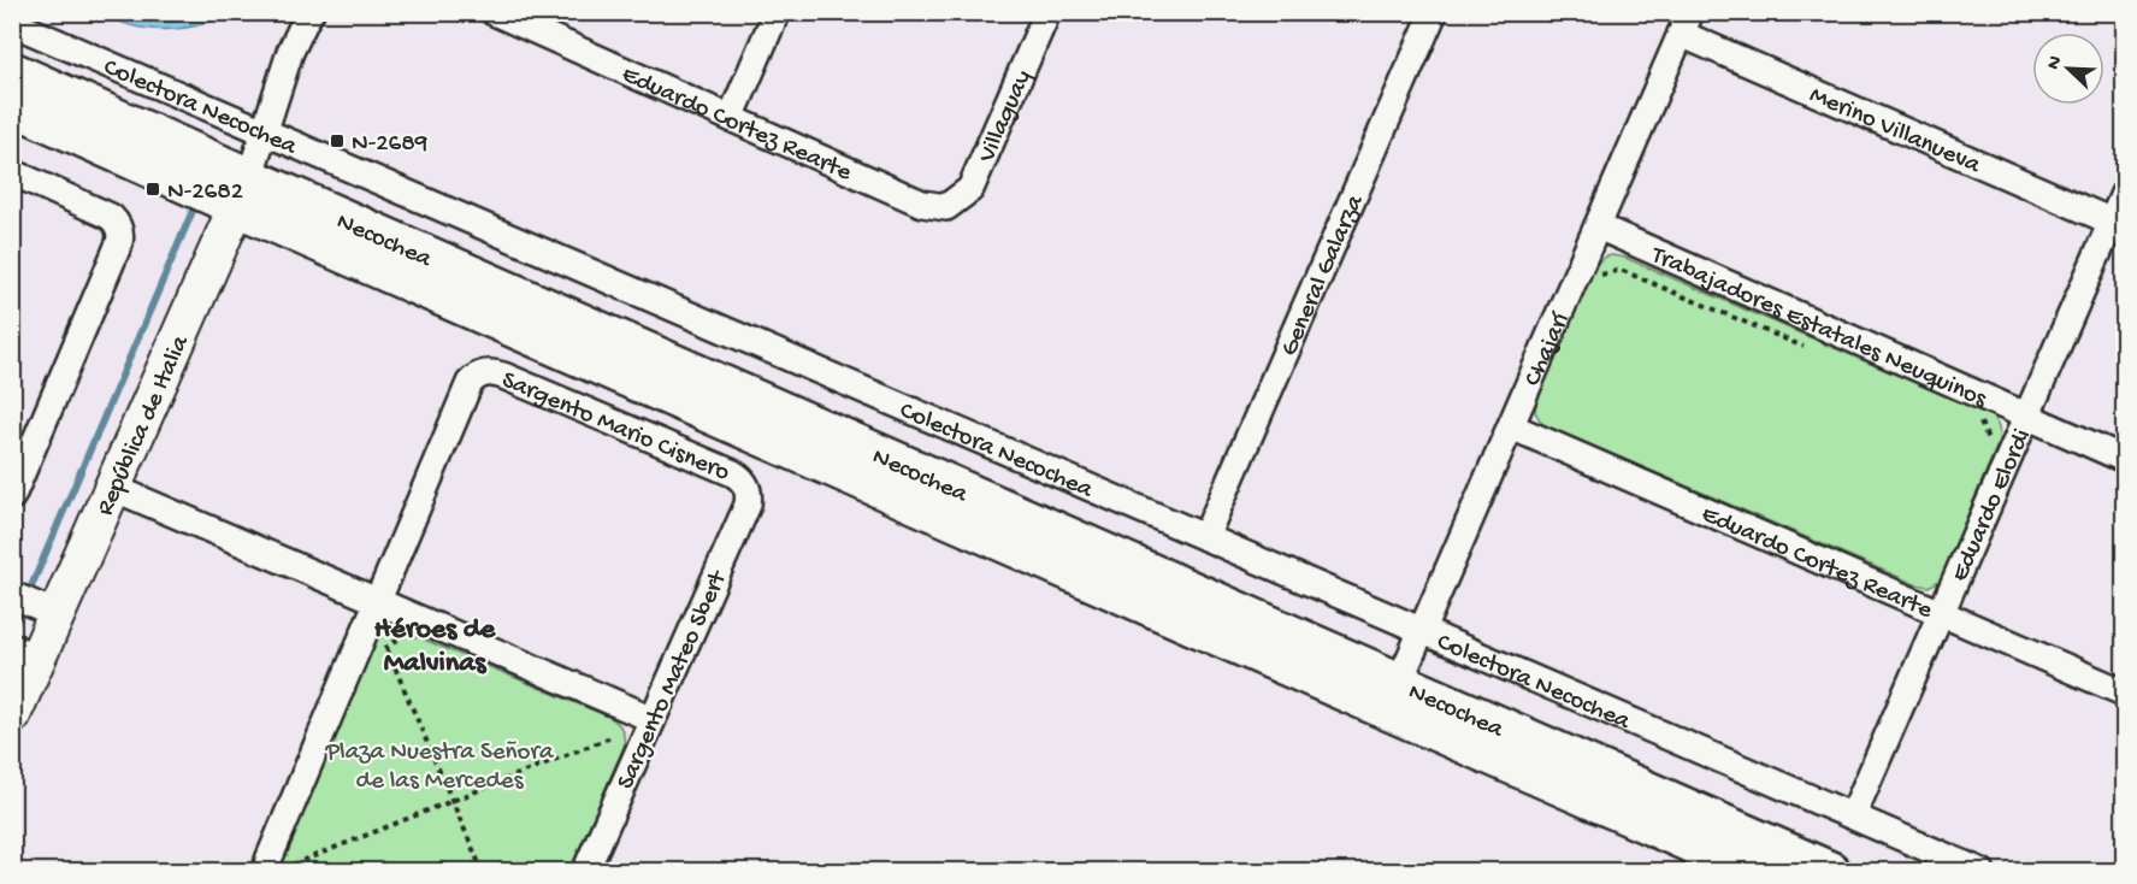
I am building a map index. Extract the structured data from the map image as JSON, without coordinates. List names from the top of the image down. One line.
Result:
{"streets":{"main road":["Necochea"],"street":["Colectora Necochea","Villaguay","Eduardo Cortez Rearte","Merino Villanueva","General Galarza","Trabajadores Estatales Neuquinos","Chajarí","República de Italia","Sargento Mario Cisnero","Eduardo Elordi","Sargento Mateo Sbert"]},"crossings":[["Colectora Necochea","General Galarza"],["Colectora Necochea","Chajarí"],["Colectora Necochea","República de Italia"],["Colectora Necochea","Eduardo Elordi"],["Villaguay","Eduardo Cortez Rearte"],["Eduardo Cortez Rearte","Chajarí"],["Eduardo Cortez Rearte","Eduardo Elordi"],["Merino Villanueva","Chajarí"],["Merino Villanueva","Eduardo Elordi"],["Necochea","Chajarí"],["Necochea","República de Italia"],["Trabajadores Estatales Neuquinos","Chajarí"],["Trabajadores Estatales Neuquinos","Eduardo Elordi"],["Sargento Mario Cisnero","Sargento Mateo Sbert"]],"districts":["Héroes de Malvinas"],"parks":["Plaza Nuestra Señora de las Mercedes"],"places":{"transit":["N-2689","N-2682"]},"north":"top left"}
